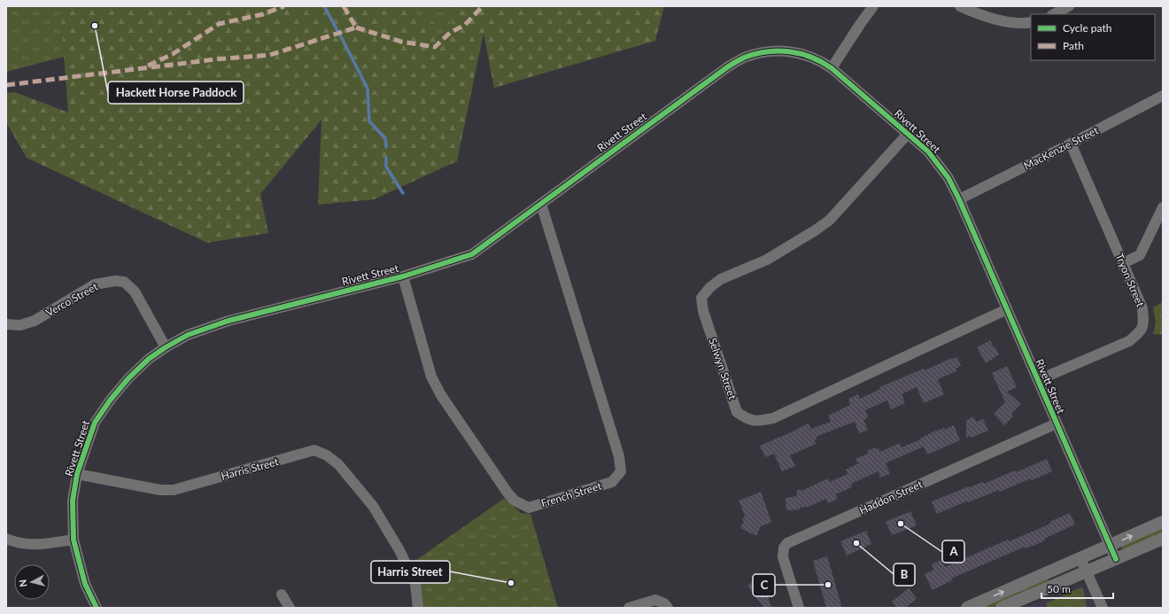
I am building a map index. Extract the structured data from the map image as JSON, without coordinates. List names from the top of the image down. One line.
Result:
{"streets":{"street":["Rivett Street","MacKenzie Street","Tryon Street","Verco Street","Selwyn Street","Harris Street","French Street","Haddon Street"]},"crossings":[["Rivett Street","MacKenzie Street"],["Rivett Street","Tryon Street"],["Rivett Street","Verco Street"],["Rivett Street","Selwyn Street"],["Rivett Street","Harris Street"],["Rivett Street","French Street"],["Rivett Street","Haddon Street"],["MacKenzie Street","Tryon Street"]],"places":["Hackett Horse Paddock","A","B","Harris Street","C"],"legend":["Cycle path","Path"],"scale_bar":"50 m","north":"left"}
